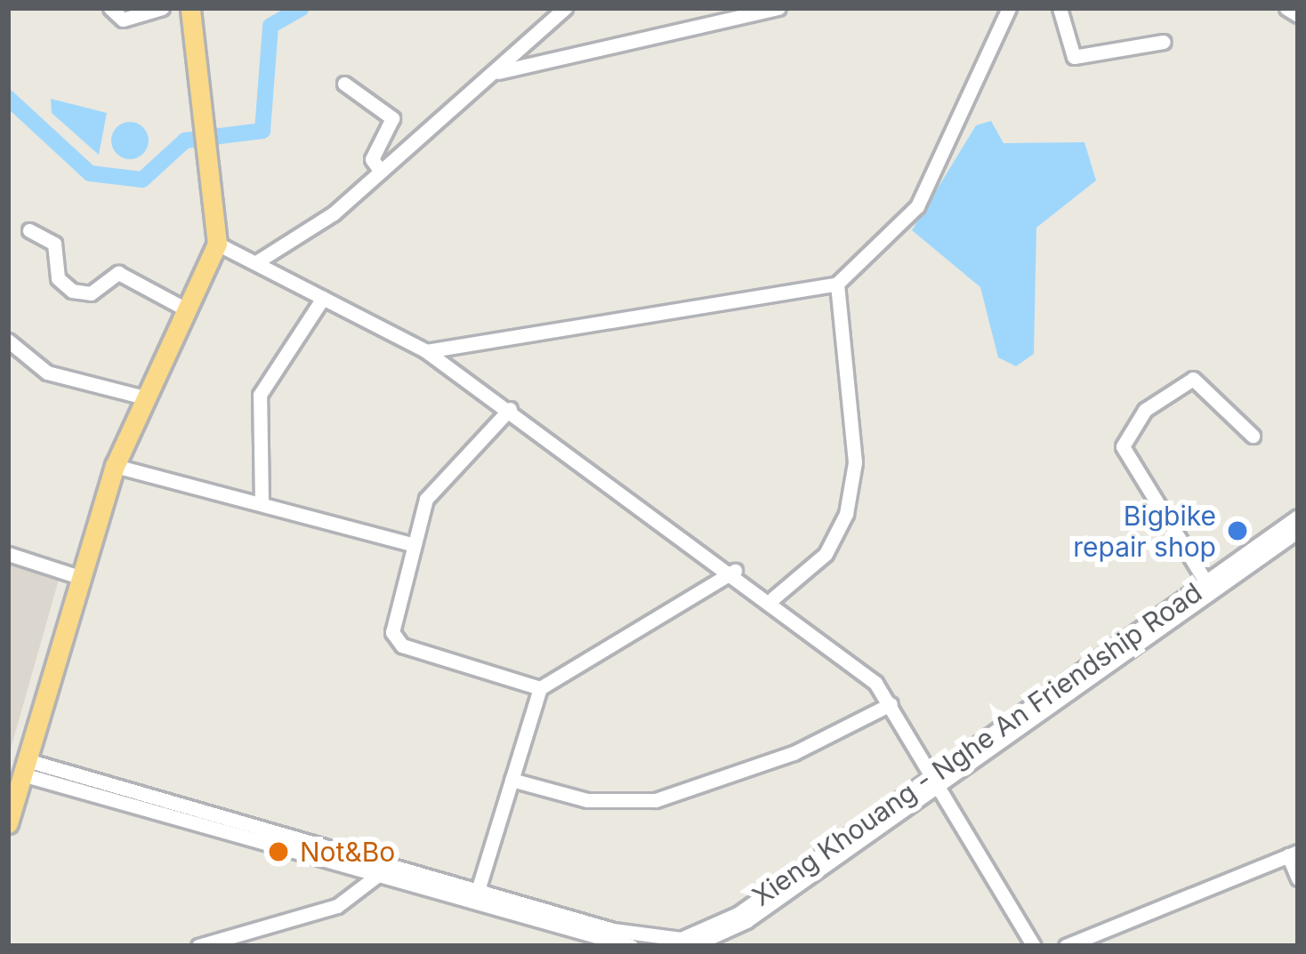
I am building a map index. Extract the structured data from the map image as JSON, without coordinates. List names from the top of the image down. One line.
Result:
{"streets":{"street":["Xieng Khouang - Nghe An Friendship Road"]},"places":["Bigbike repair shop","Not&Bo"]}
